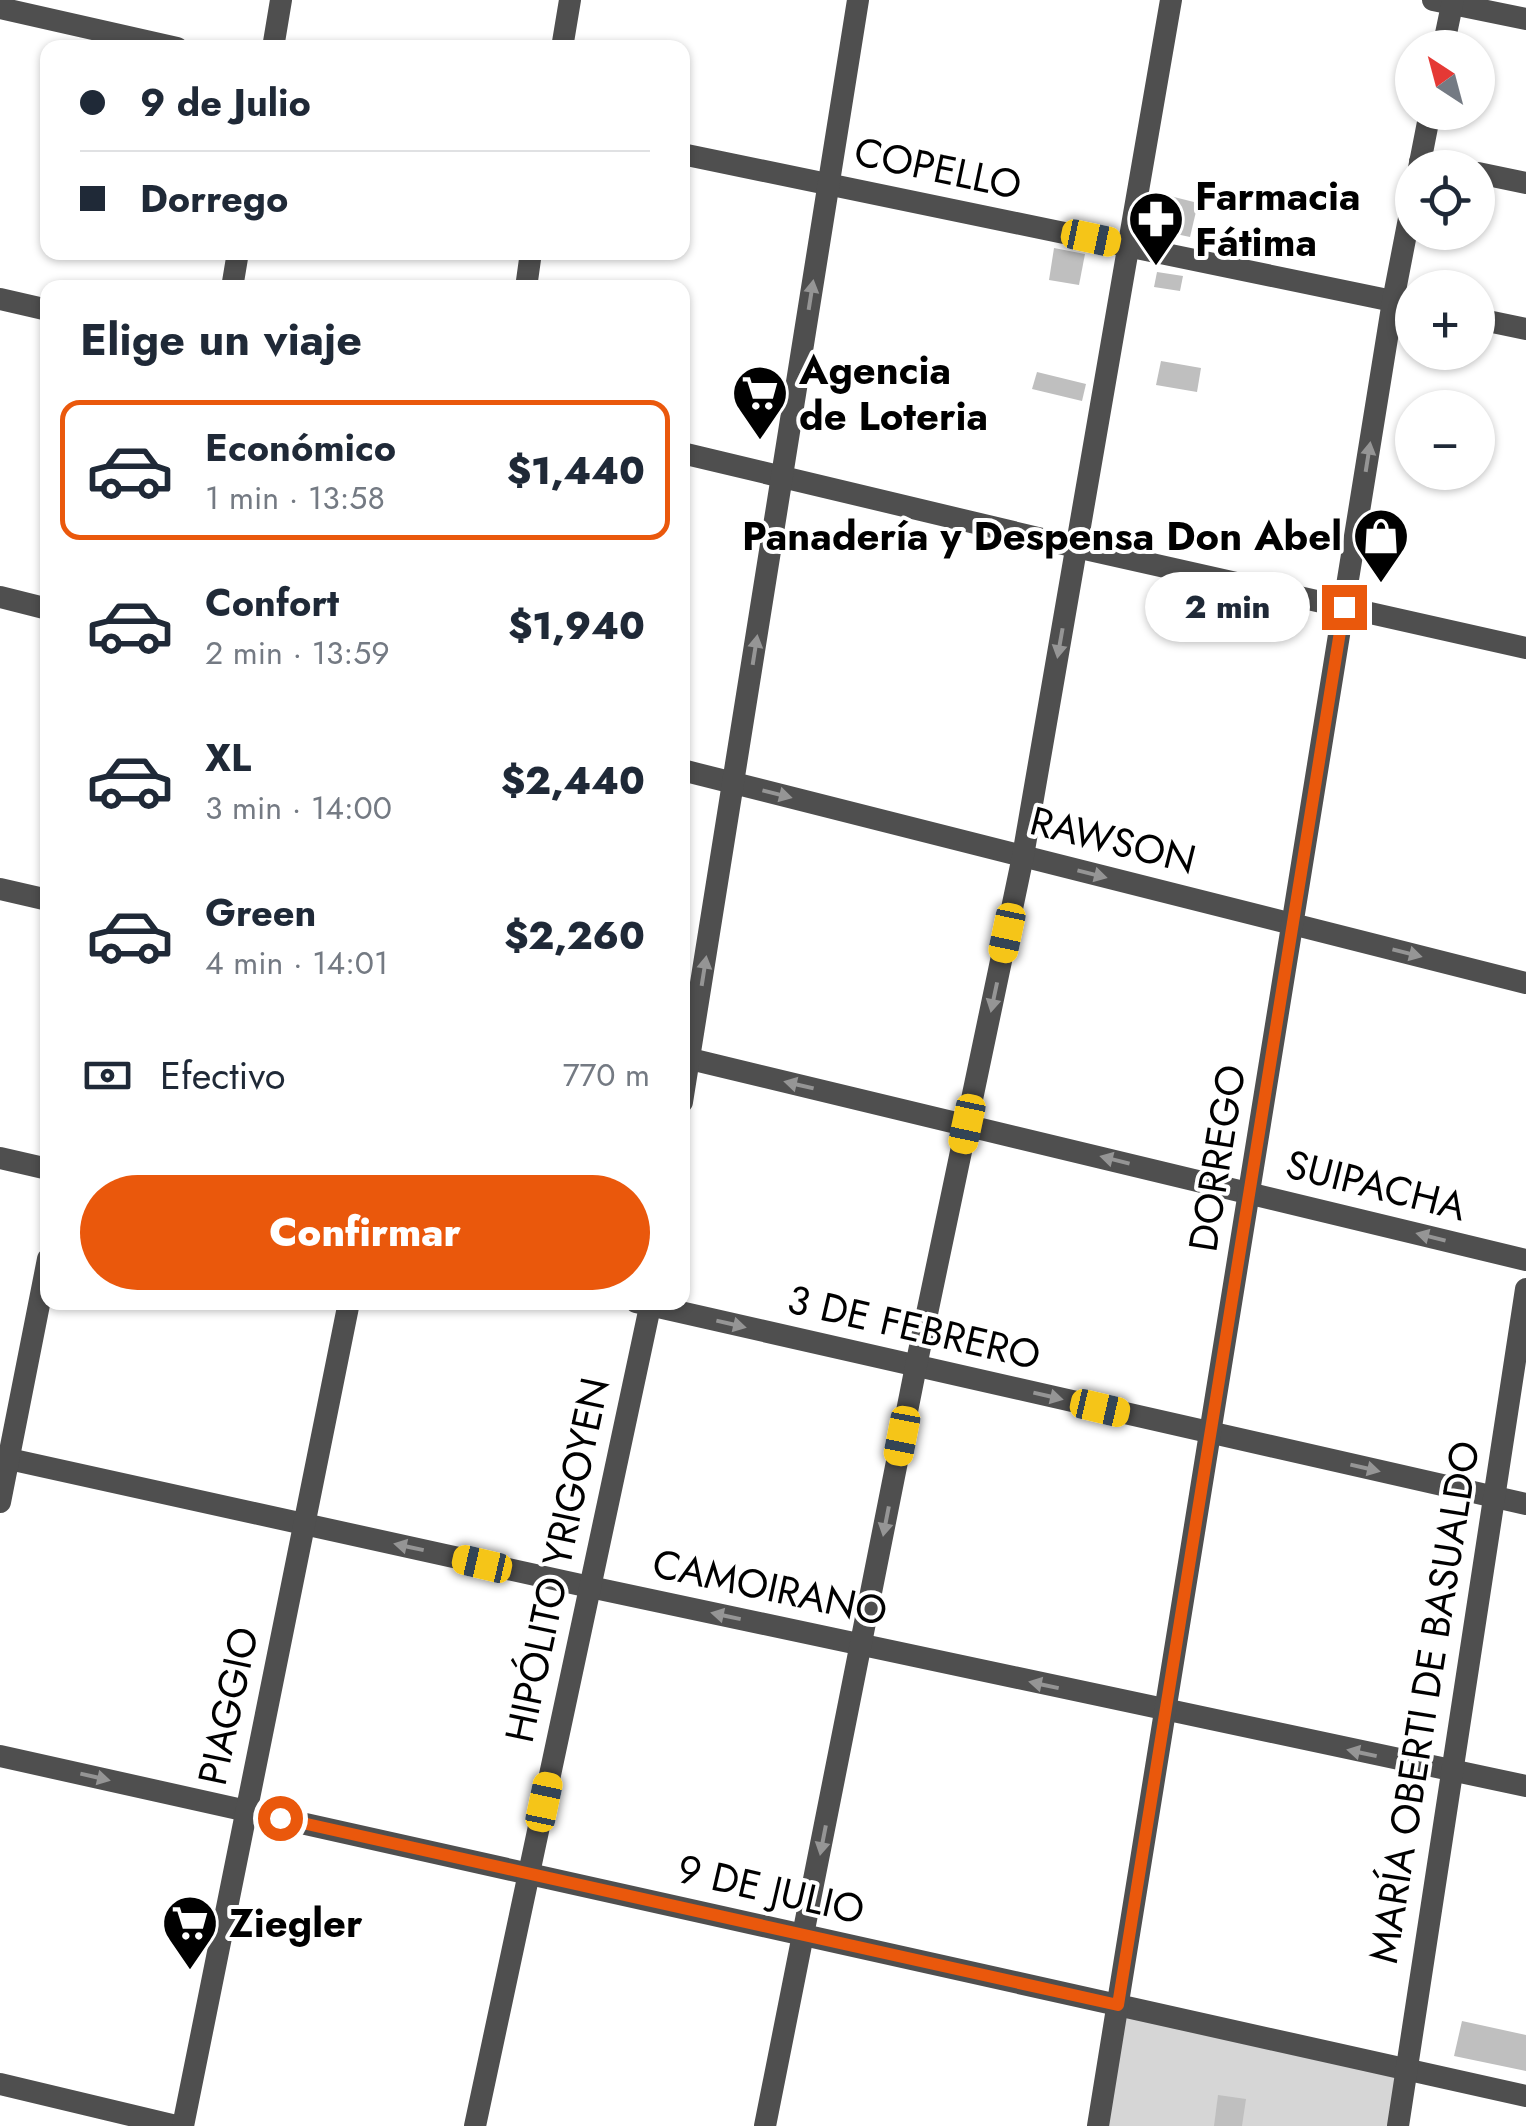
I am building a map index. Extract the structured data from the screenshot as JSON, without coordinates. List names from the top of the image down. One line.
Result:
{"streets":{"street":["COPELLO","RAWSON","DORREGO","SUIPACHA","3 DE FEBRERO","HIPÓLITO YRIGOYEN","CAMOIRANO","MARÍA OBERTI DE BASUALDO","PIAGGIO","9 DE JULIO"]},"crossings":[["RAWSON","DORREGO"],["DORREGO","SUIPACHA"],["DORREGO","3 DE FEBRERO"],["DORREGO","CAMOIRANO"],["DORREGO","9 DE JULIO"],["3 DE FEBRERO","MARÍA OBERTI DE BASUALDO"],["HIPÓLITO YRIGOYEN","CAMOIRANO"],["HIPÓLITO YRIGOYEN","9 DE JULIO"],["CAMOIRANO","MARÍA OBERTI DE BASUALDO"],["CAMOIRANO","PIAGGIO"],["MARÍA OBERTI DE BASUALDO","9 DE JULIO"],["PIAGGIO","9 DE JULIO"]],"one_way":["RAWSON","SUIPACHA","3 DE FEBRERO","CAMOIRANO"],"places":{"pharmacy":["Farmacia Fátima"],"supermarket":["Agencia de Loteria","Ziegler"],"shop":["Panadería y Despensa Don Abel"]},"north":"top left","page":{"map_buttons":["+","−"],"banner":["9 de Julio","Dorrego"],"heading":"Elige un viaje","list":[{"name":"Económico","note":"1 min · 13:58","value":"$1,440"},{"name":"Confort","note":"2 min · 13:59","value":"$1,940"},{"name":"XL","note":"3 min · 14:00","value":"$2,440"},{"name":"Green","note":"4 min · 14:01","value":"$2,260"}],"bubble":"2 min","pay":["Efectivo","770 m"],"buttons":"Confirmar"}}
